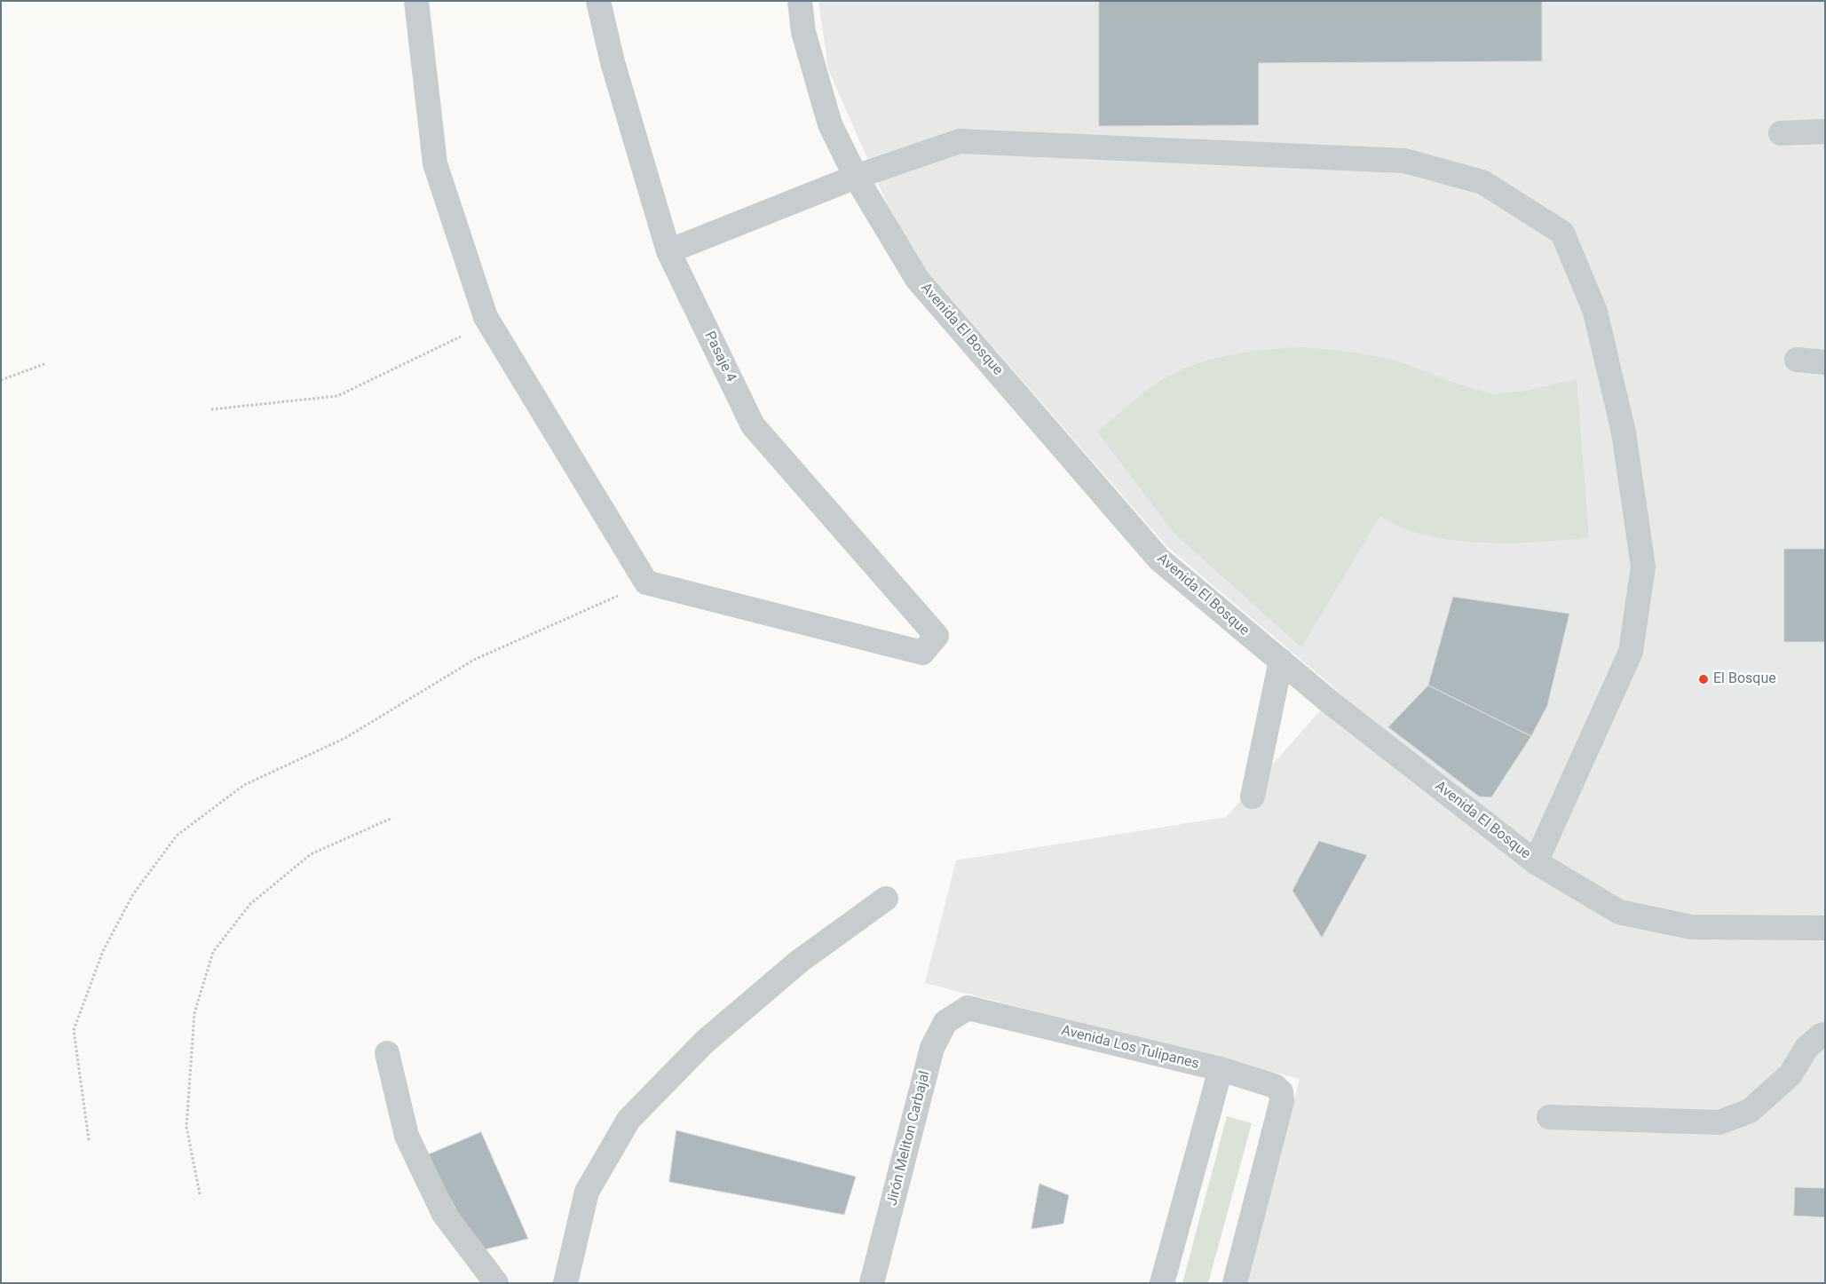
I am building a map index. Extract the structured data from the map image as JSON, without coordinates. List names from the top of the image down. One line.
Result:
{"streets":{"street":["Avenida El Bosque","Pasaje 4","Avenida Los Tulipanes","Jirón Meliton Carbajal"]},"crossings":[["Avenida Los Tulipanes","Jirón Meliton Carbajal"]],"places":["El Bosque"]}
